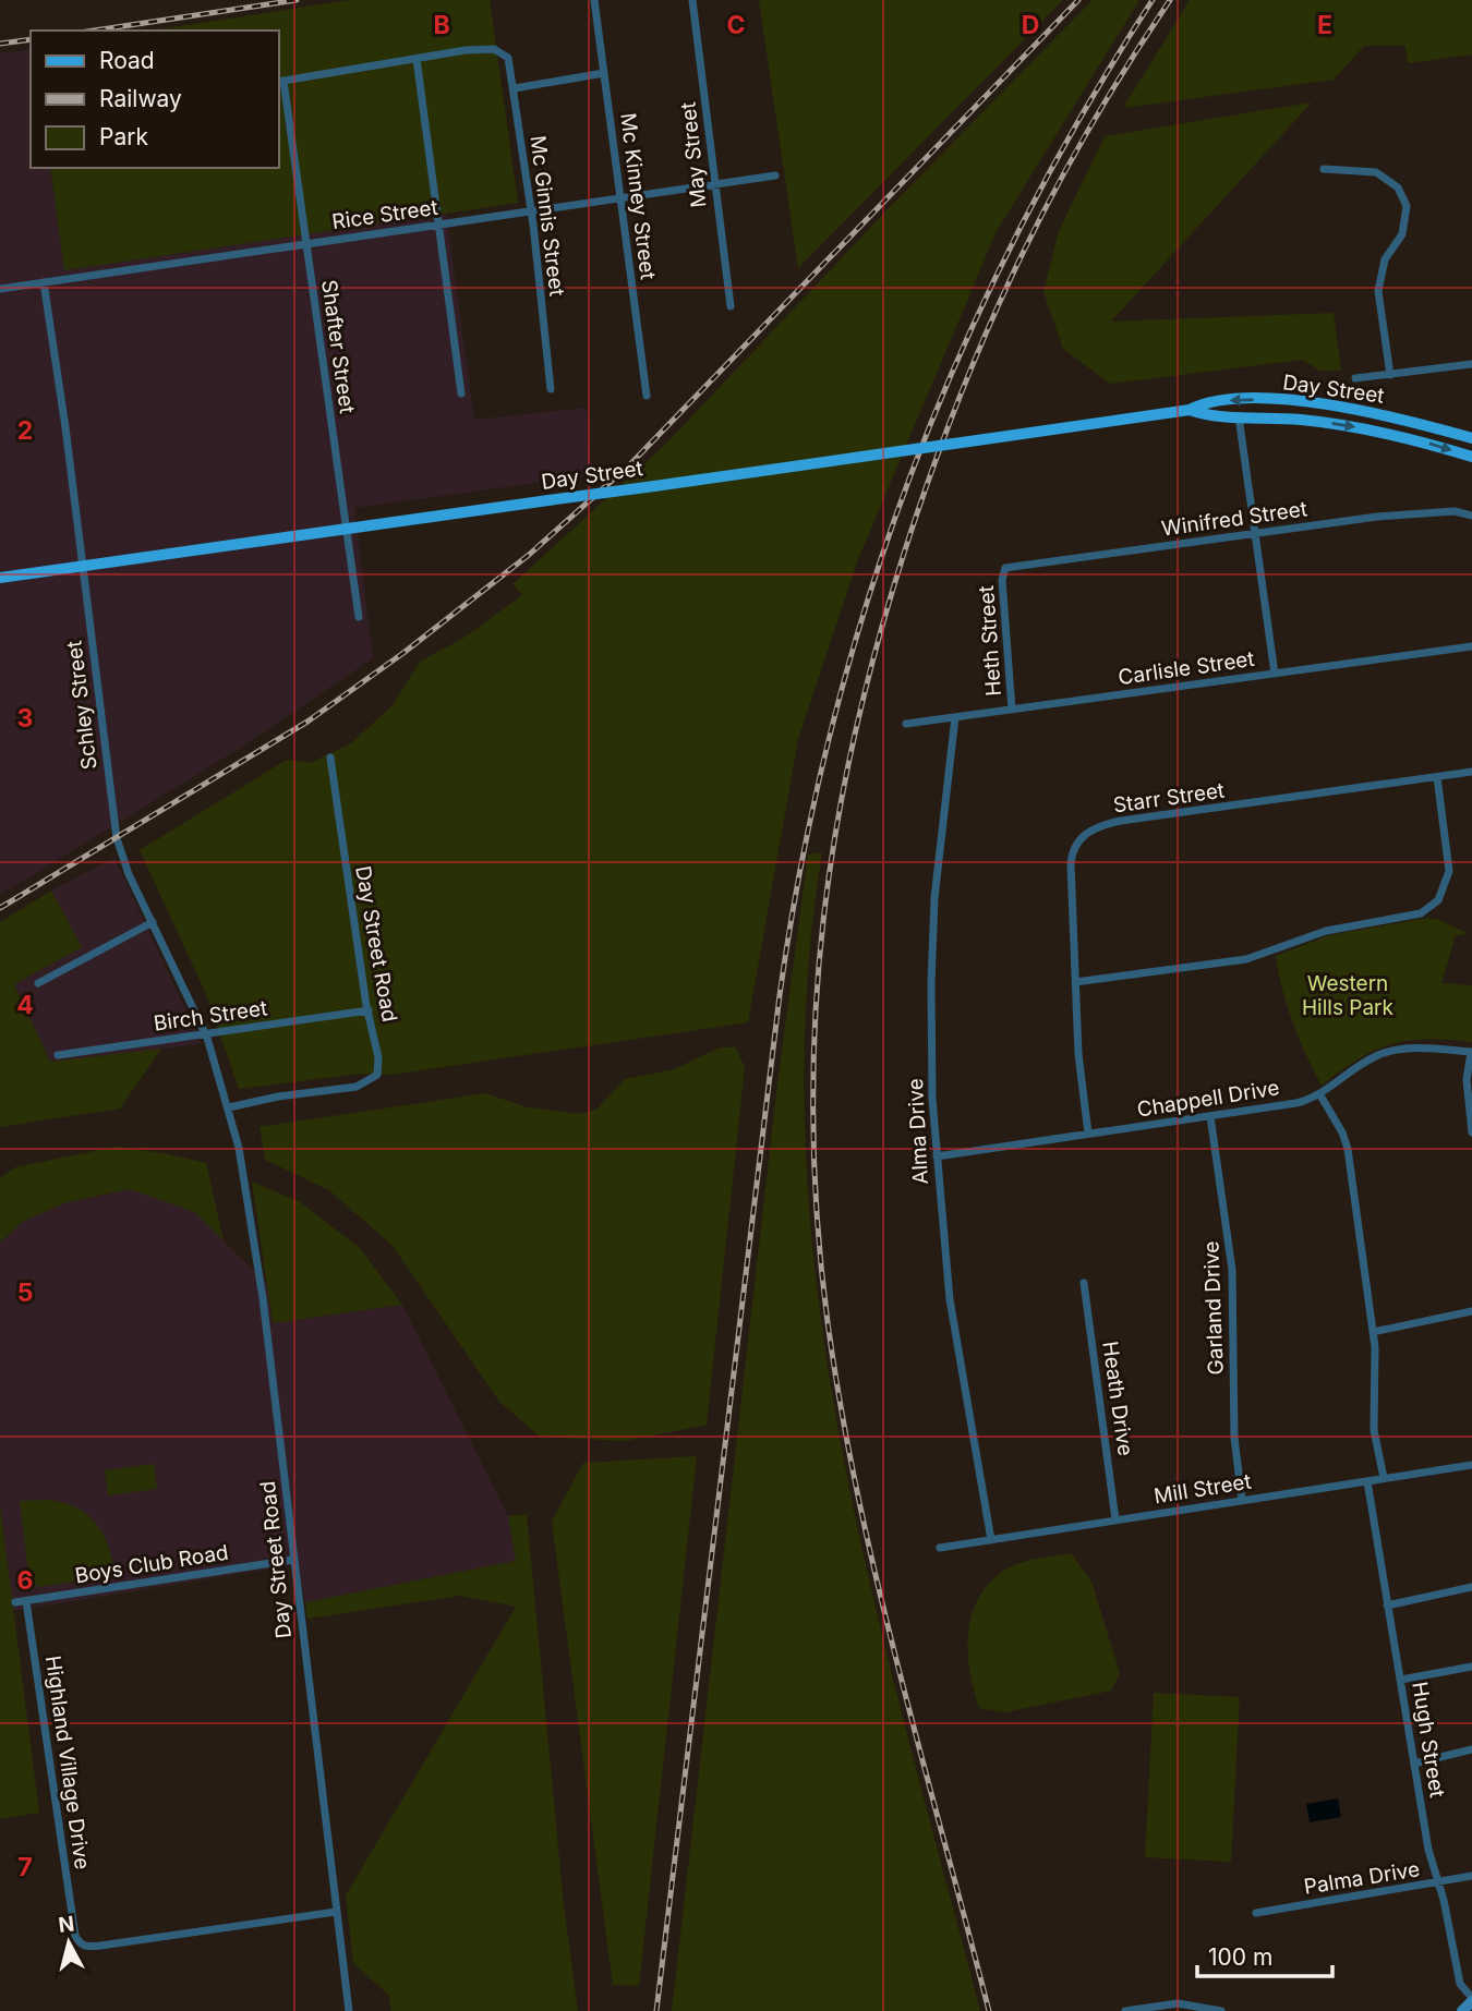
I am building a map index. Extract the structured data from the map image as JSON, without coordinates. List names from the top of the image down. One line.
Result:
{"streets":{"main road":["Day Street"],"street":["May Street","Mc Kinney Street","Rice Street","Mc Ginnis Street","Shafter Street","Winifred Street","Heth Street","Carlisle Street","Schley Street","Starr Street","Day Street Road","Birch Street","Chappell Drive","Alma Drive","Garland Drive","Heath Drive","Mill Street","Boys Club Road","Hugh Street","Highland Village Drive","Palma Drive"]},"crossings":[["May Street","Rice Street"],["Mc Kinney Street","Rice Street"],["Rice Street","Mc Ginnis Street"],["Rice Street","Shafter Street"],["Rice Street","Schley Street"],["Shafter Street","Day Street"],["Day Street","Schley Street"],["Winifred Street","Heth Street"],["Heth Street","Carlisle Street"],["Carlisle Street","Alma Drive"],["Schley Street","Day Street Road"],["Schley Street","Birch Street"],["Starr Street","Chappell Drive"],["Day Street Road","Birch Street"],["Day Street Road","Boys Club Road"],["Day Street Road","Highland Village Drive"],["Chappell Drive","Alma Drive"],["Chappell Drive","Garland Drive"],["Alma Drive","Mill Street"],["Garland Drive","Mill Street"],["Heath Drive","Mill Street"],["Mill Street","Hugh Street"],["Boys Club Road","Highland Village Drive"],["Hugh Street","Palma Drive"]],"parks":["Western Hills Park"],"legend":["Road","Railway","Park"],"scale_bar":"100 m","north":"top","grid":{"columns":["B","C","D","E"],"rows":["2","3","4","5","6","7"]}}
